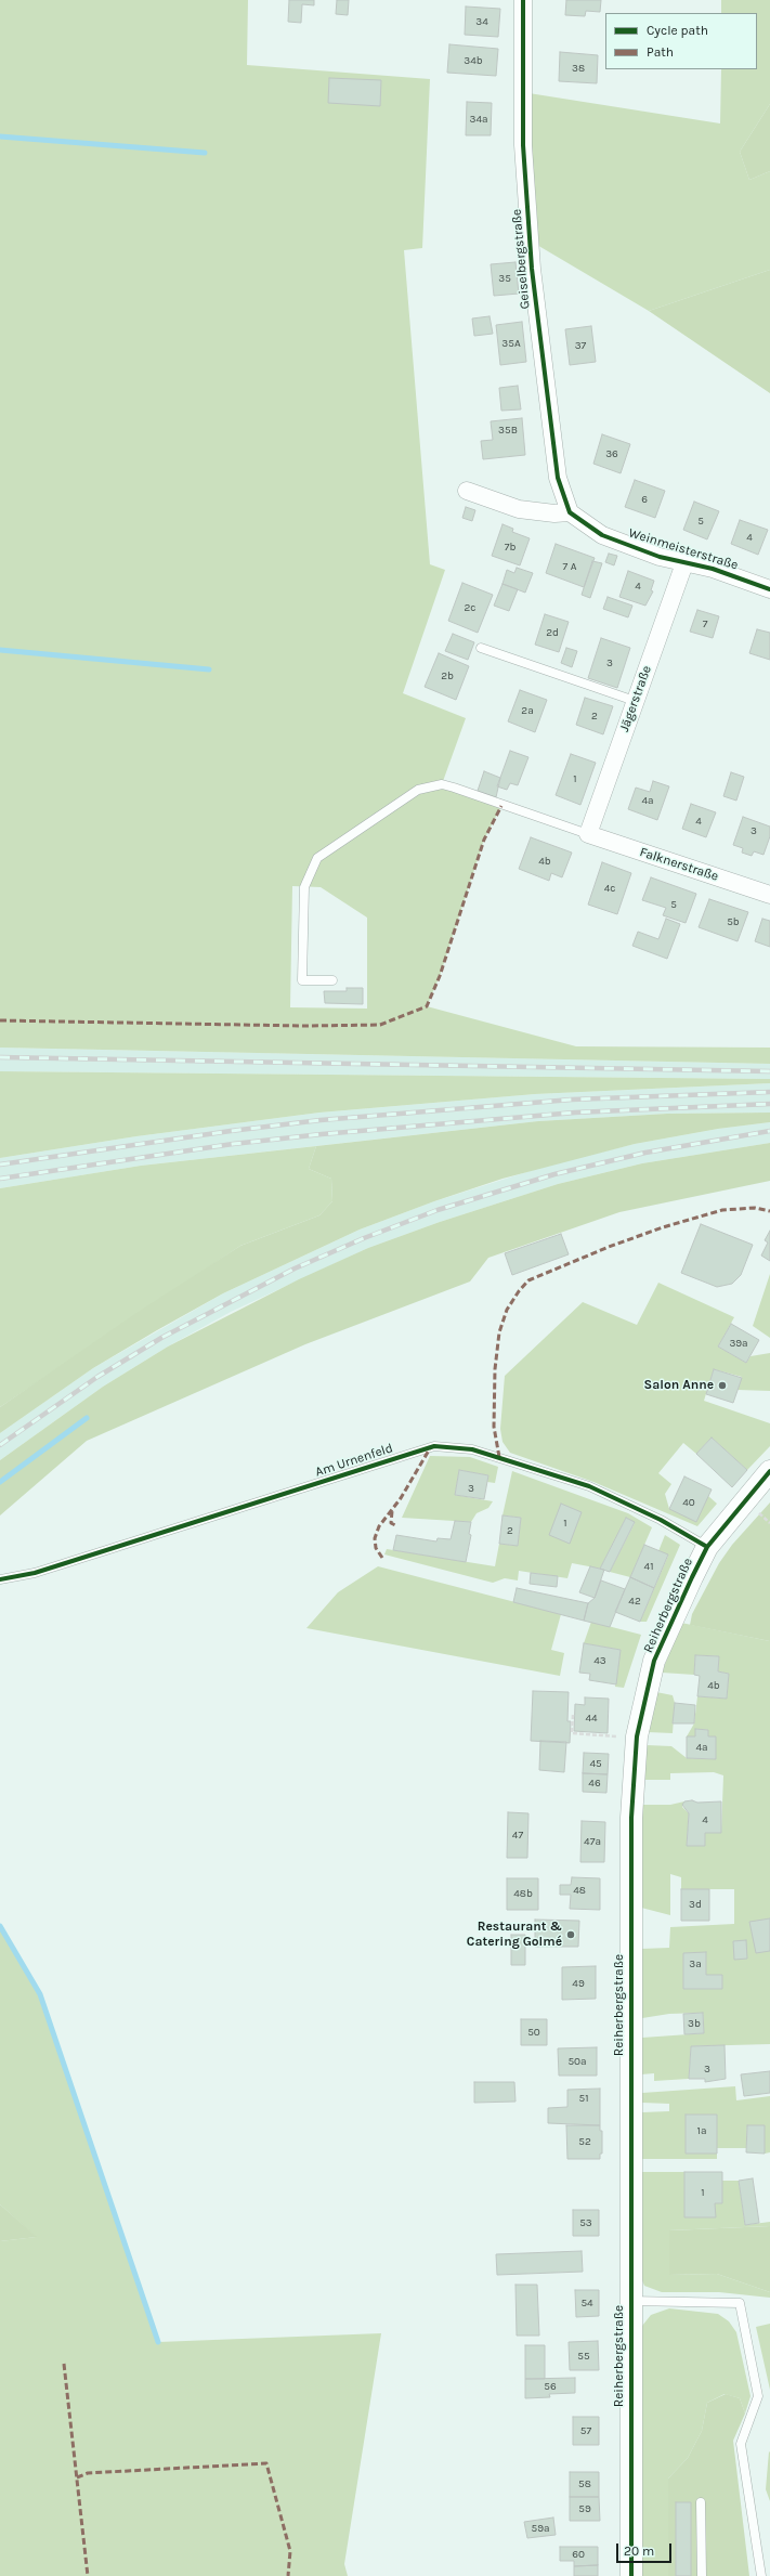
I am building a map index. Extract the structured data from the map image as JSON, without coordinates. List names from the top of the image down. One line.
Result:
{"streets":{"street":["Geiselbergstraße","Weinmeisterstraße","Jägerstraße","Falknerstraße","Reiherbergstraße"],"lane":["Am Urnenfeld"]},"crossings":[["Geiselbergstraße","Weinmeisterstraße"],["Weinmeisterstraße","Jägerstraße"],["Jägerstraße","Falknerstraße"],["Am Urnenfeld","Reiherbergstraße"]],"places":["Salon Anne","Restaurant & Catering Golmé"],"house_numbers":["34","34b","38","34a","35","35A","37","35B","36","6","5","4","7b","7 A","4","2c","7","2d","3","2b","2a","2","1","4a","4","3","4b","4c","5","5b","39a","3","40","1","2","41","42","43","4b","44","4a","45","46","4","47","47a","48","48b","3d","3a","49","3b","50","50a","3","51","1a","52","1","53","54","55","56","57","58","59","59a","60"],"legend":["Cycle path","Path"],"scale_bar":"20 m"}
